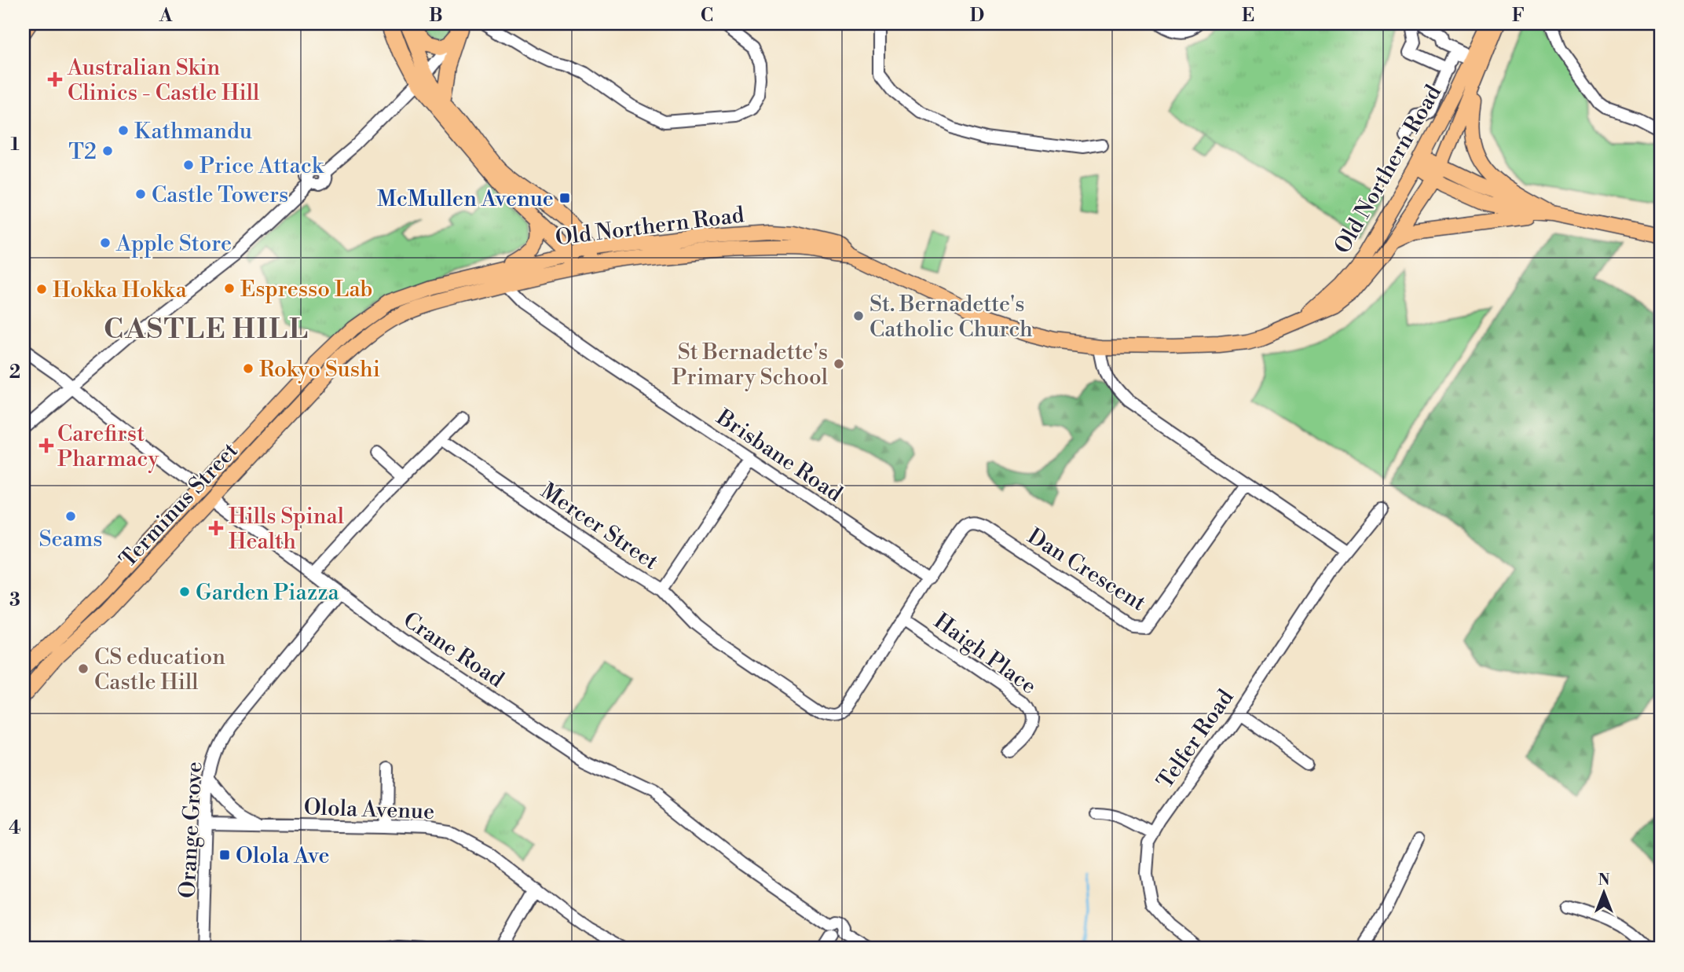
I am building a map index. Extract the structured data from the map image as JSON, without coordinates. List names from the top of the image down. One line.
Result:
{"streets":{"main road":["Old Northern Road","Terminus Street","Crane Road"],"street":["Brisbane Road","Mercer Street","Dan Crescent","Haigh Place","Telfer Road","Olola Avenue","Orange Grove"]},"crossings":[["Old Northern Road","Brisbane Road"],["Old Northern Road","Terminus Street"],["Brisbane Road","Mercer Street"],["Brisbane Road","Dan Crescent"],["Terminus Street","Crane Road"],["Crane Road","Orange Grove"],["Olola Avenue","Orange Grove"]],"districts":["CASTLE HILL"],"places":{"health":["Australian Skin Clinics - Castle Hill","Carefirst Pharmacy","Hills Spinal Health"],"other":["Kathmandu","T2","Price Attack","Castle Towers","Apple Store","Espresso Lab","Hokka Hokka","St. Bernadette's Catholic Church","St Bernadette's Primary School","Rokyo Sushi","Seams","Garden Piazza","CS education Castle Hill"],"transit":["McMullen Avenue","Olola Ave"]},"north":"top","grid":{"columns":["A","B","C","D","E","F"],"rows":["1","2","3","4"]}}
